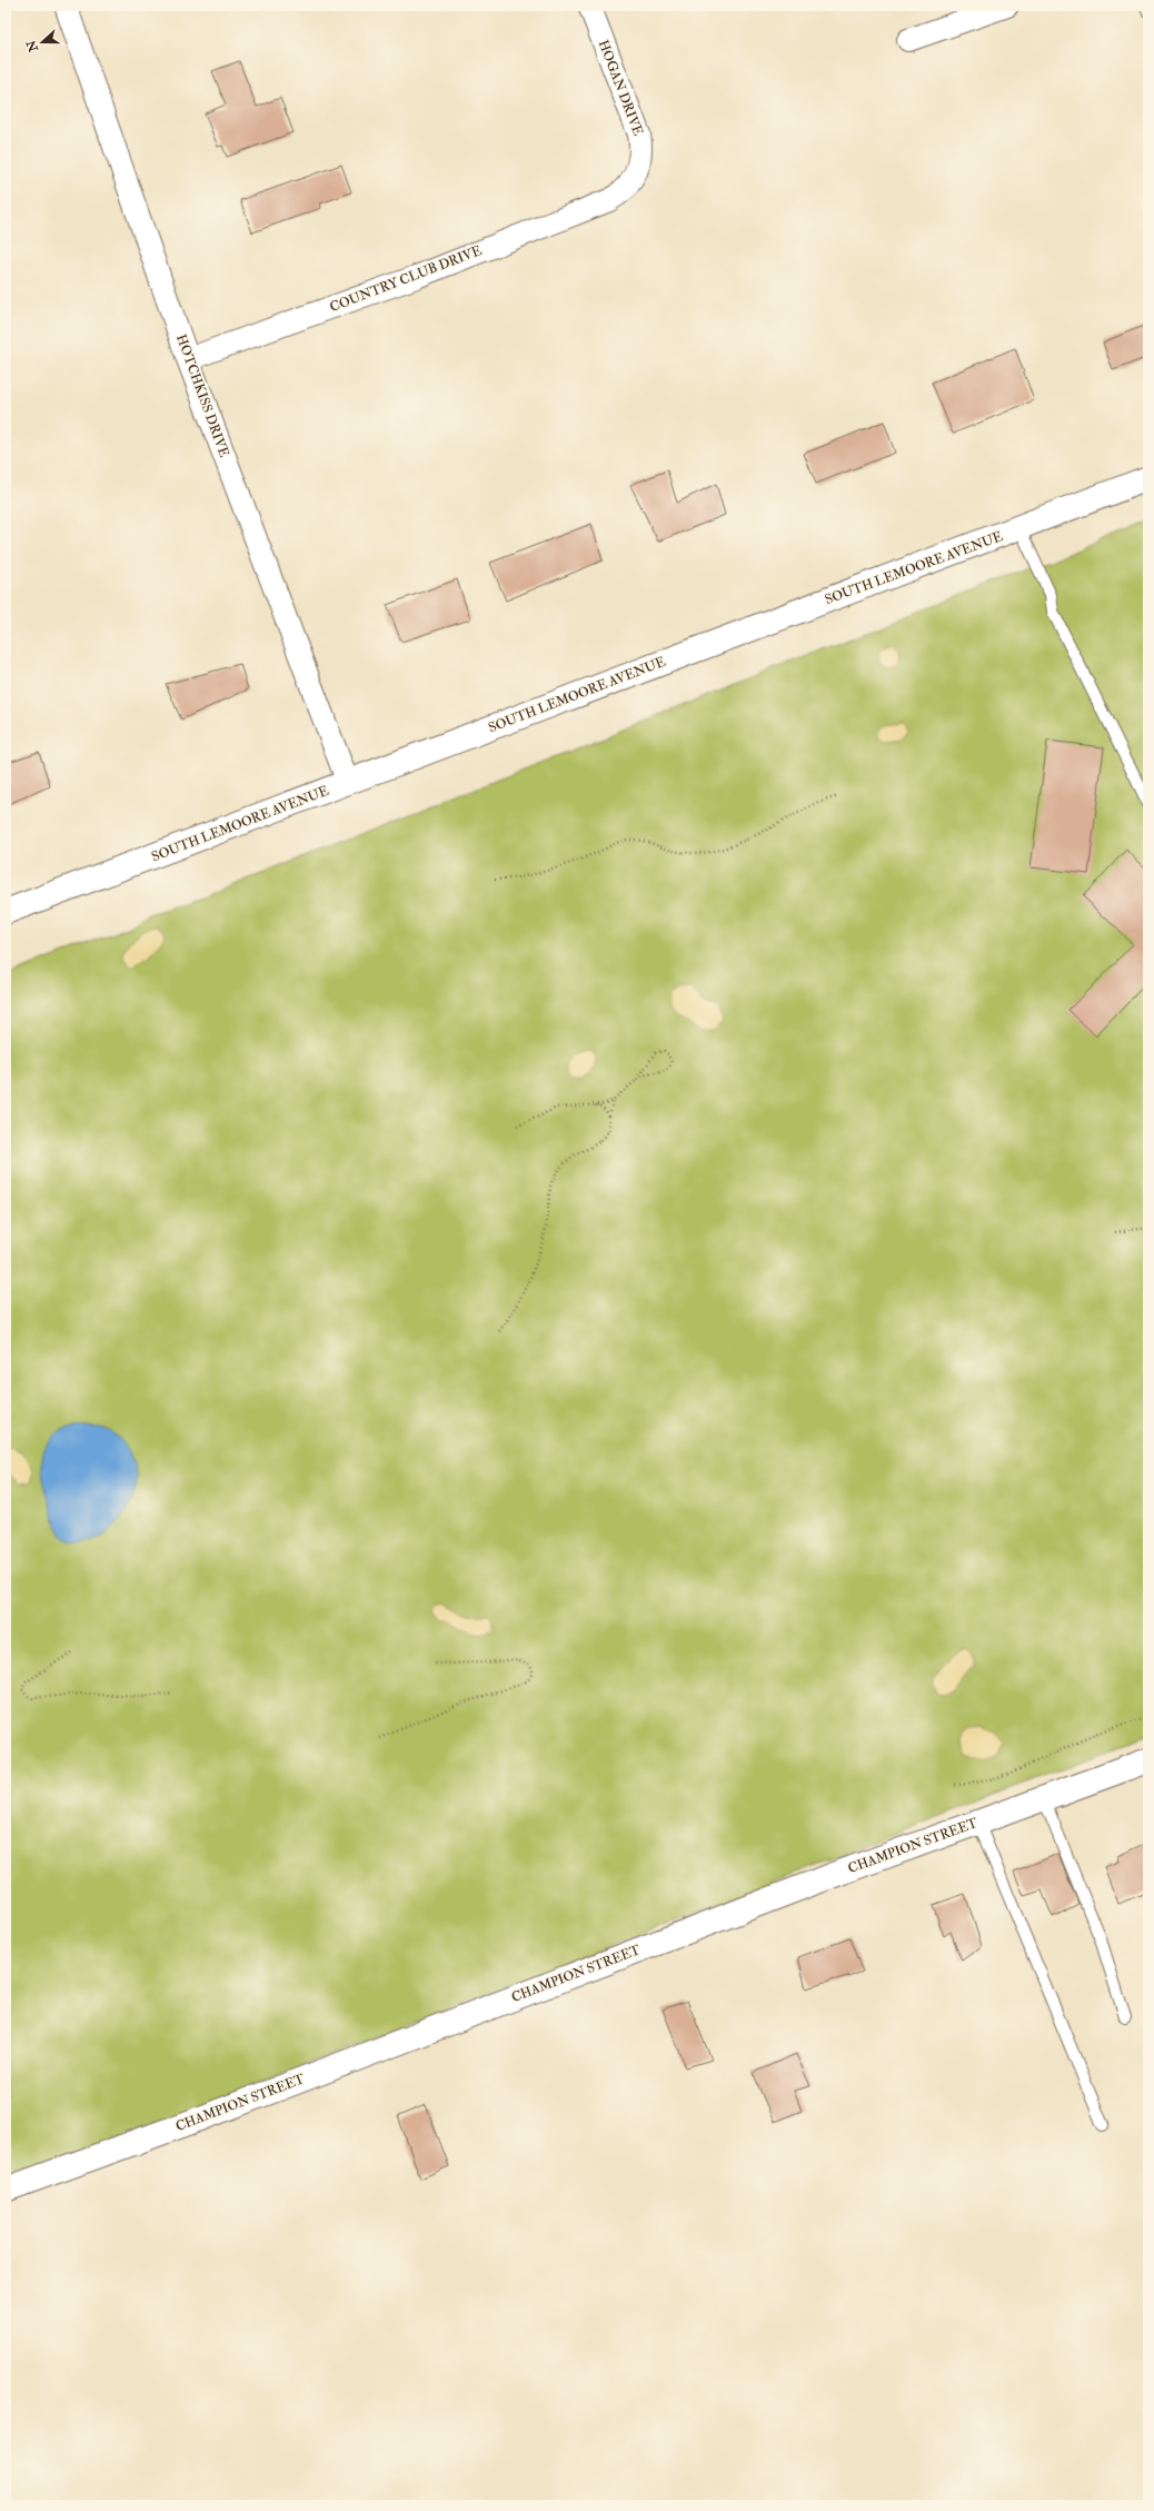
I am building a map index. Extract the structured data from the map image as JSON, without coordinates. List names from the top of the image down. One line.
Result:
{"streets":{"street":["HOGAN DRIVE","COUNTRY CLUB DRIVE","HOTCHKISS DRIVE","SOUTH LEMOORE AVENUE","CHAMPION STREET"]},"crossings":[["HOGAN DRIVE","COUNTRY CLUB DRIVE"],["COUNTRY CLUB DRIVE","HOTCHKISS DRIVE"],["HOTCHKISS DRIVE","SOUTH LEMOORE AVENUE"]],"north":"left"}
